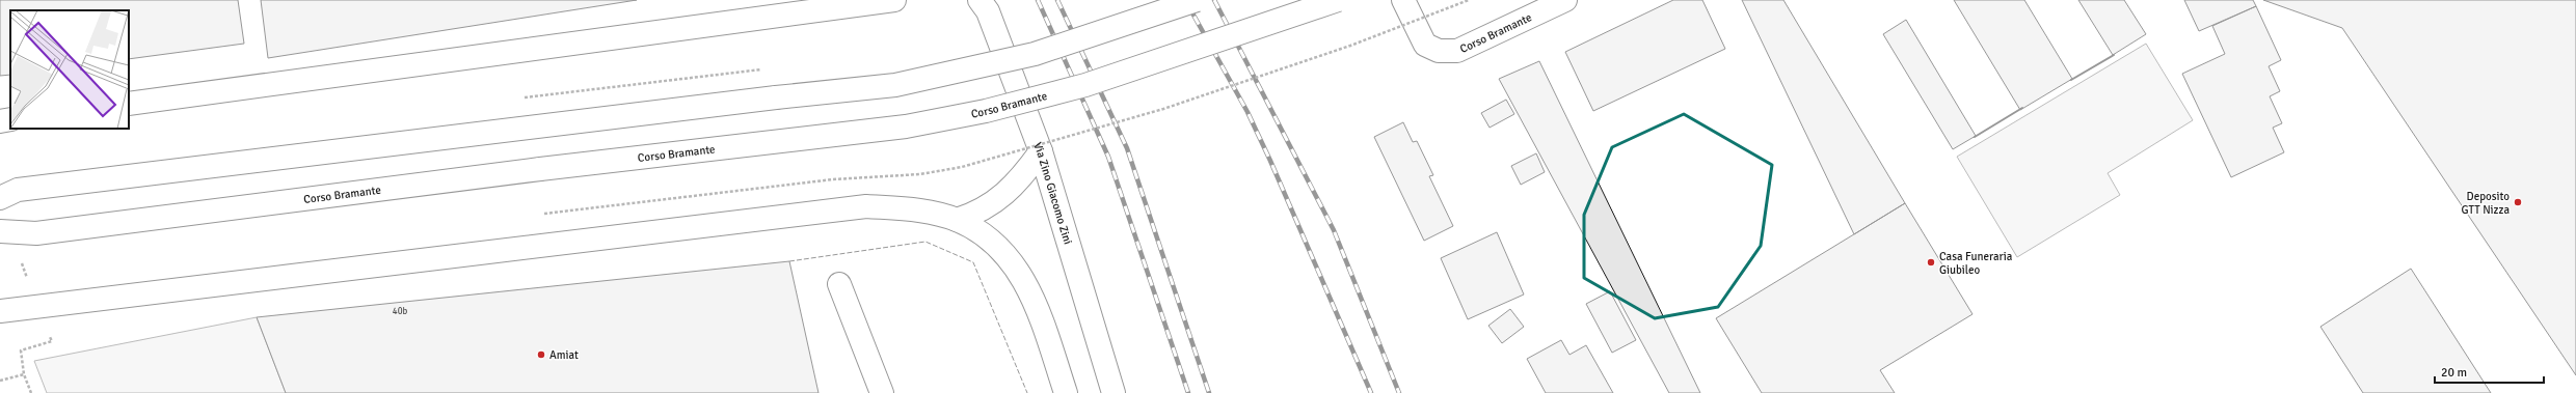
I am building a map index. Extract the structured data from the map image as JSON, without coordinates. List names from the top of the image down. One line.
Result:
{"streets":{"street":["Corso Bramante","Via Zino Giacomo Zini"]},"places":["Deposito GTT Nizza","Casa Funeraria Giubileo","Amiat"],"house_numbers":["40b"],"scale_bar":"20 m"}
